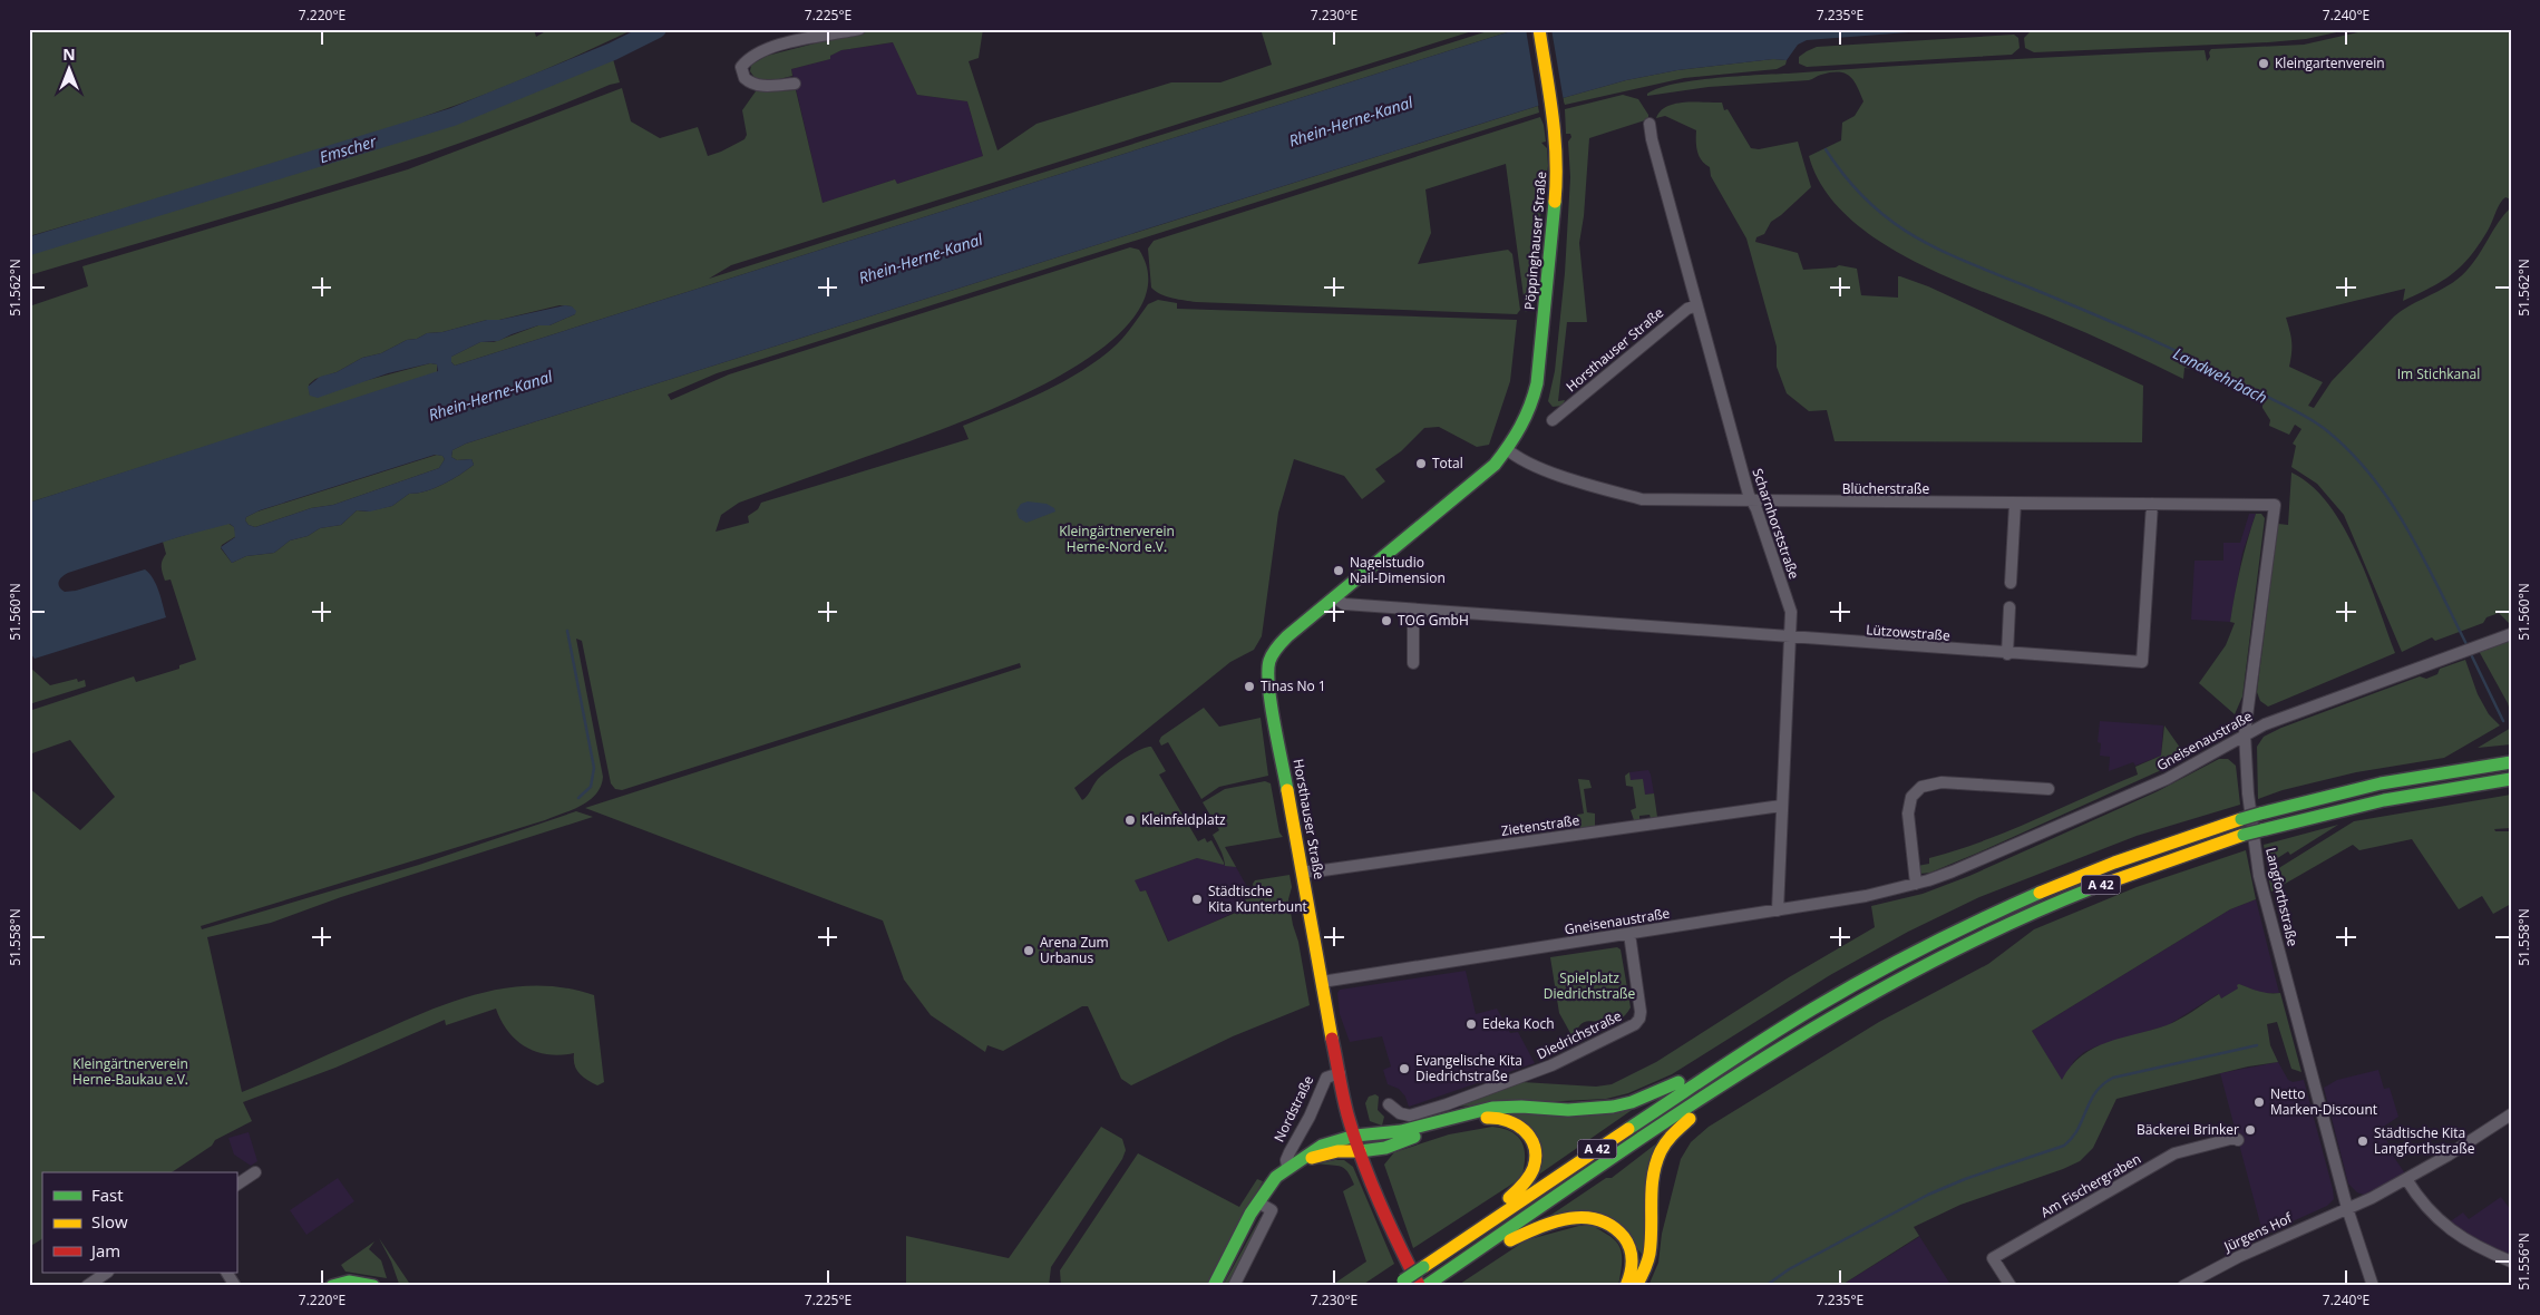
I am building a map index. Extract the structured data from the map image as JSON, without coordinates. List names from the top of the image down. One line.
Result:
{"streets":{"main road":["Pöppinghauser Straße","Horsthauser Straße","A 42","Nordstraße"],"street":["Blücherstraße","Scharnhorststraße","Lützowstraße","Gneisenaustraße","Zietenstraße","Langforthstraße","Diedrichstraße","Am Fischergraben","Jürgens Hof"]},"crossings":[["Pöppinghauser Straße","Horsthauser Straße"],["Pöppinghauser Straße","Blücherstraße"],["Horsthauser Straße","Blücherstraße"],["Horsthauser Straße","Scharnhorststraße"],["Horsthauser Straße","Lützowstraße"],["Horsthauser Straße","Gneisenaustraße"],["Horsthauser Straße","Zietenstraße"],["Horsthauser Straße","A 42"],["Horsthauser Straße","Nordstraße"],["Blücherstraße","Scharnhorststraße"],["Blücherstraße","Lützowstraße"],["Blücherstraße","Langforthstraße"],["Scharnhorststraße","Lützowstraße"],["Scharnhorststraße","Gneisenaustraße"],["Scharnhorststraße","Zietenstraße"],["Gneisenaustraße","Langforthstraße"],["Gneisenaustraße","Diedrichstraße"],["A 42","Nordstraße"],["Langforthstraße","Jürgens Hof"]],"water":["Rhein-Herne-Kanal","Emscher","Landwehrbach"],"parks":["Im Stichkanal","Kleingärtnerverein Herne-Nord e.V.","Spielplatz Diedrichstraße","Kleingärtnerverein Herne-Baukau e.V."],"places":["Kleingartenverein","Total","Nagelstudio Nail-Dimension","TOG GmbH","Tinas No 1","Kleinfeldplatz","Städtische Kita Kunterbunt","Arena Zum Urbanus","Edeka Koch","Evangelische Kita Diedrichstraße","Netto Marken-Discount","Bäckerei Brinker","Städtische Kita Langforthstraße"],"legend":["Fast","Slow","Jam"],"north":"top","coordinates":["7.220°E","7.225°E","7.230°E","7.235°E","7.240°E","51.562°N","51.560°N","51.558°N","51.556°N"]}
